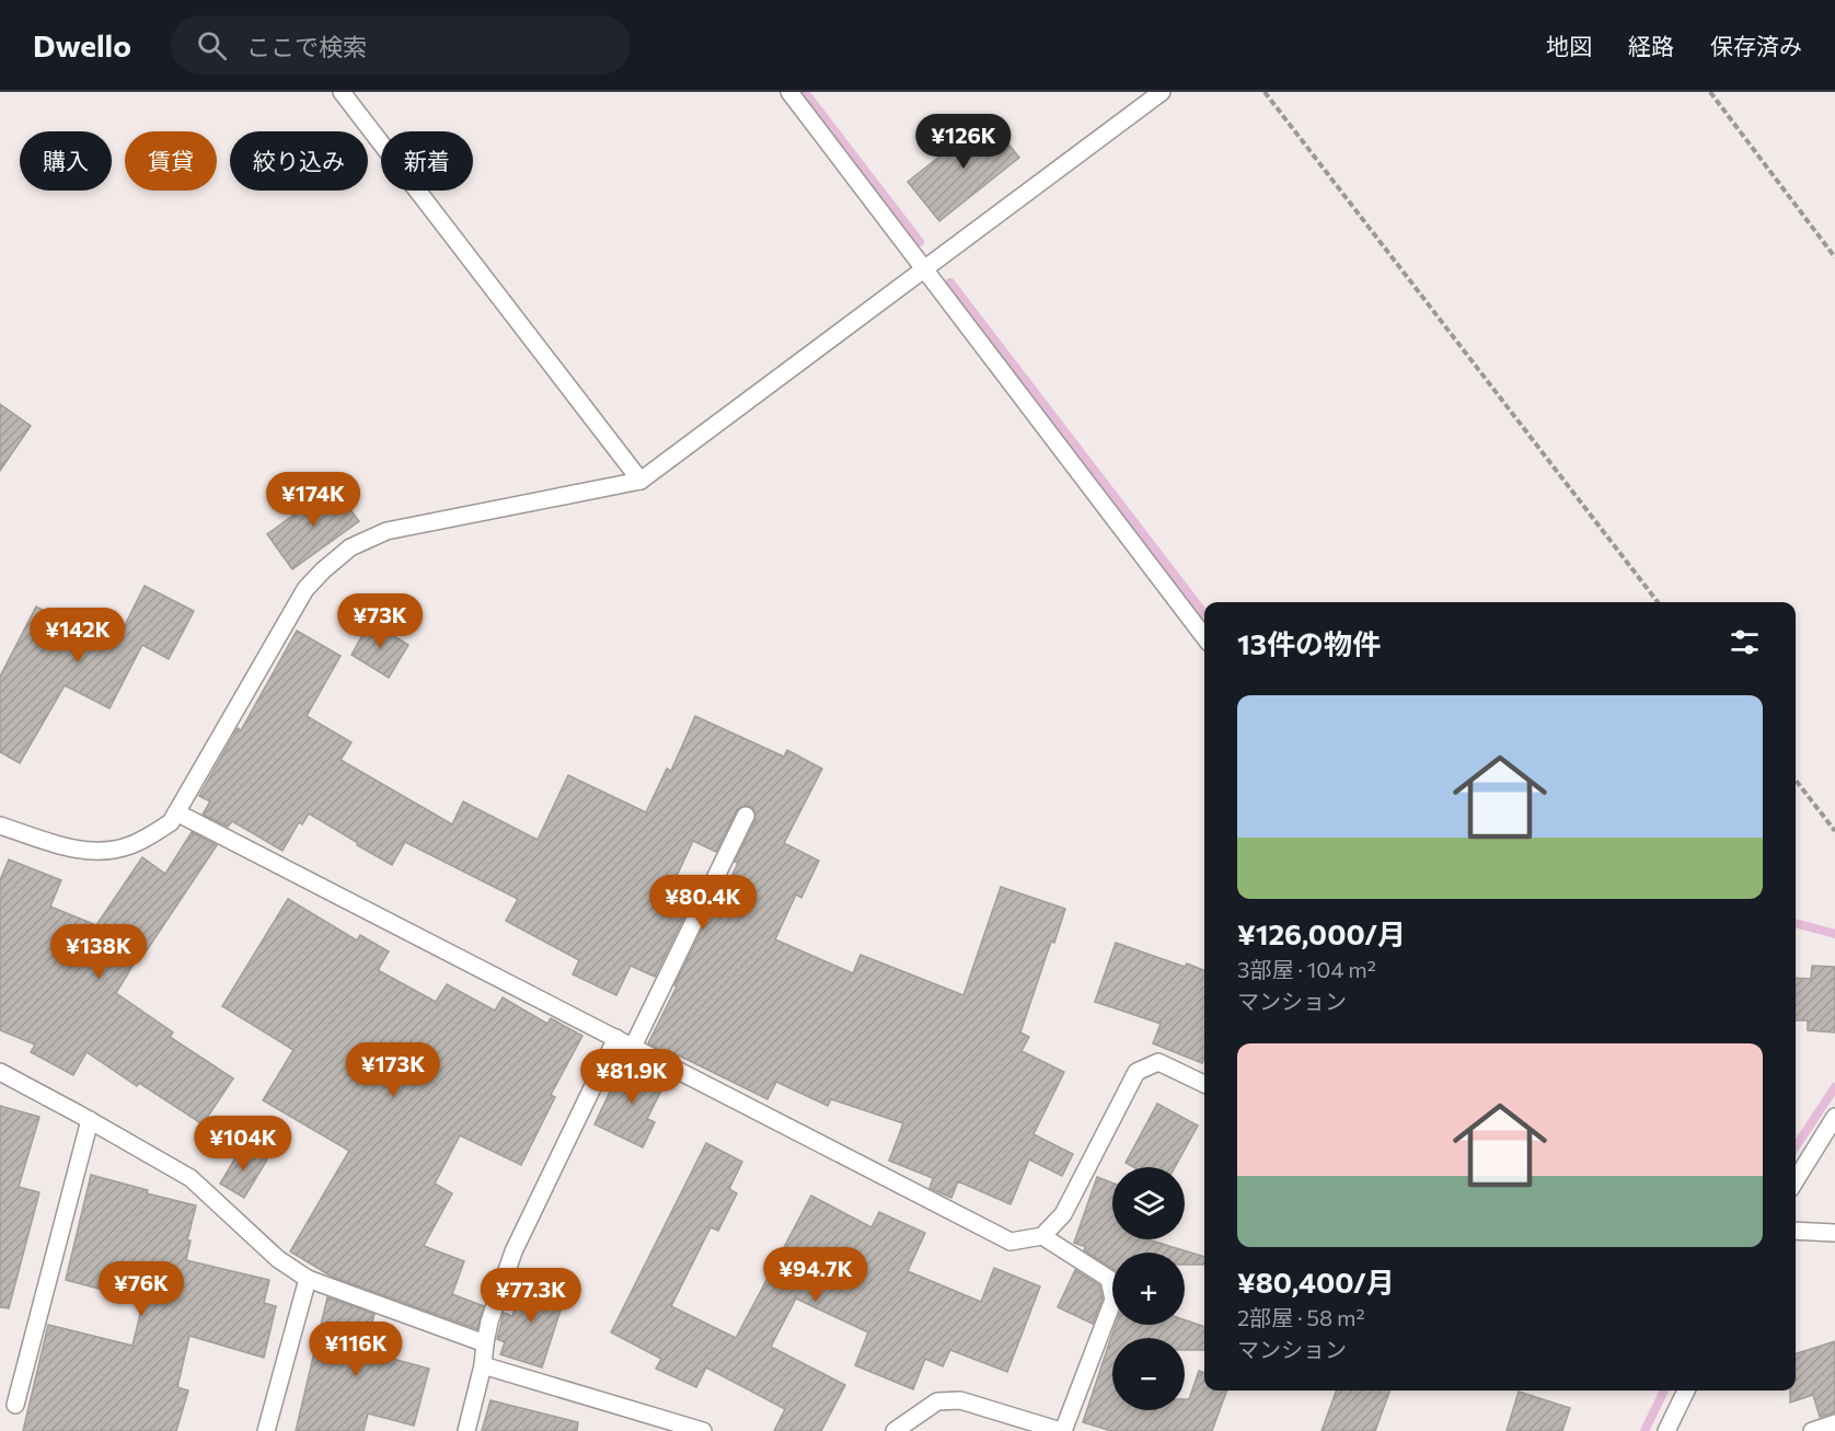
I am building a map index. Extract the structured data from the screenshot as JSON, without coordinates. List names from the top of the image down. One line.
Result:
{"page":{"header":"Dwello","search":"ここで検索","nav":["地図","経路","保存済み"],"price":["¥126K","¥174K","¥73K","¥142K","¥80.4K","¥138K","¥173K","¥81.9K","¥104K","¥94.7K","¥76K","¥77.3K","¥116K"],"chip":["購入","賃貸","絞り込み","新着"],"heading":"13件の物件","list":[{"name":"¥126,000/月","note":"3部屋 · 104 m² · マンション"},{"name":"¥80,400/月","note":"2部屋 · 58 m² · マンション"}],"map_buttons":["+","−"]}}
